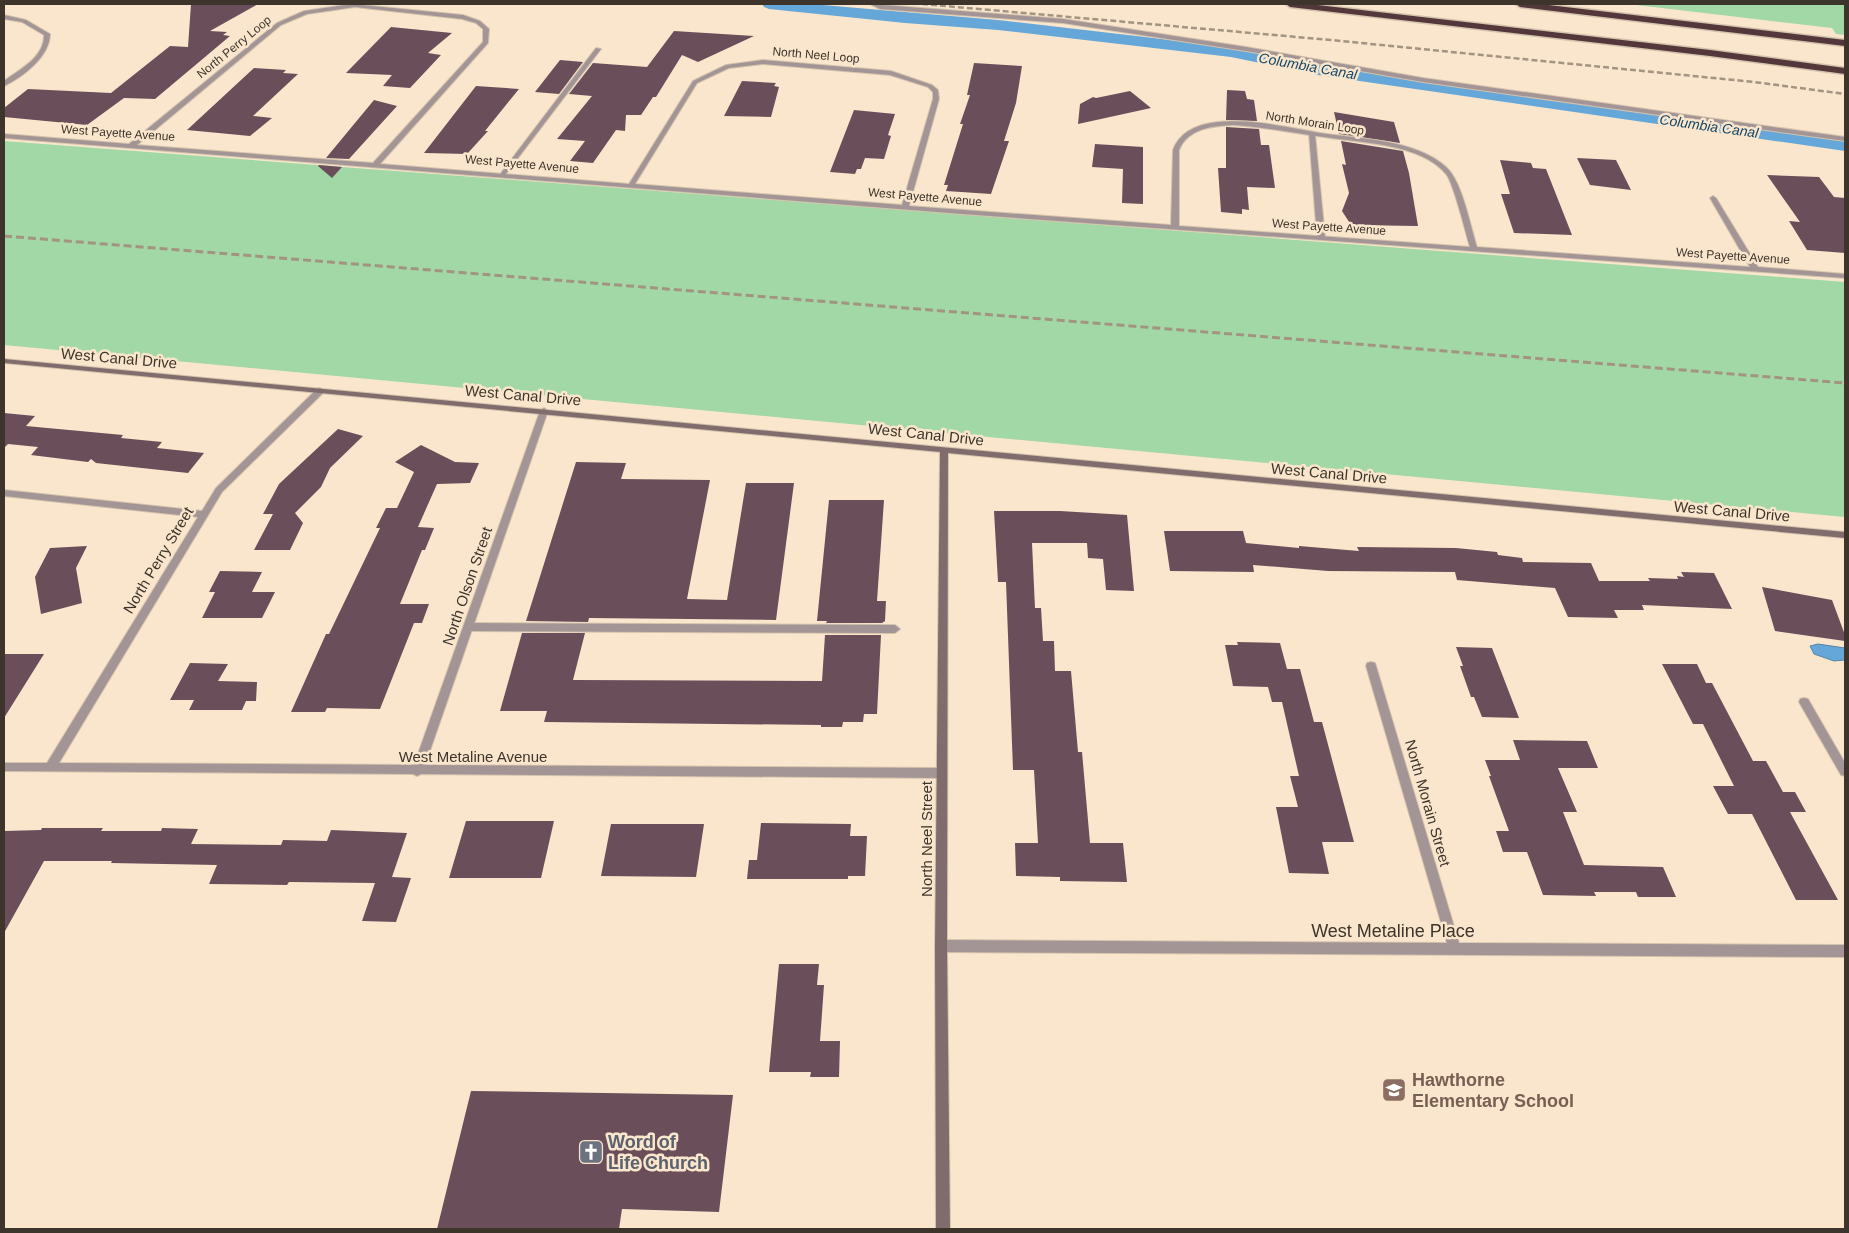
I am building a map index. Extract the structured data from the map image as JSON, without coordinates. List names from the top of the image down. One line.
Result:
{"streets":{"street":["North Perry Loop","North Neel Loop","North Morain Loop","West Payette Avenue","West Canal Drive","North Perry Street","North Olson Street","West Metaline Avenue","North Morain Street","North Neel Street","West Metaline Place"]},"crossings":[["North Perry Loop","West Payette Avenue"],["North Neel Loop","West Payette Avenue"],["North Morain Loop","West Payette Avenue"],["West Canal Drive","North Perry Street"],["West Canal Drive","North Olson Street"],["West Canal Drive","North Neel Street"],["North Perry Street","West Metaline Avenue"],["North Olson Street","West Metaline Avenue"],["West Metaline Avenue","North Neel Street"],["North Morain Street","West Metaline Place"],["North Neel Street","West Metaline Place"]],"water":["Columbia Canal"],"places":{"school or university":["Hawthorne Elementary School"],"church":["Word of Life Church"]}}
